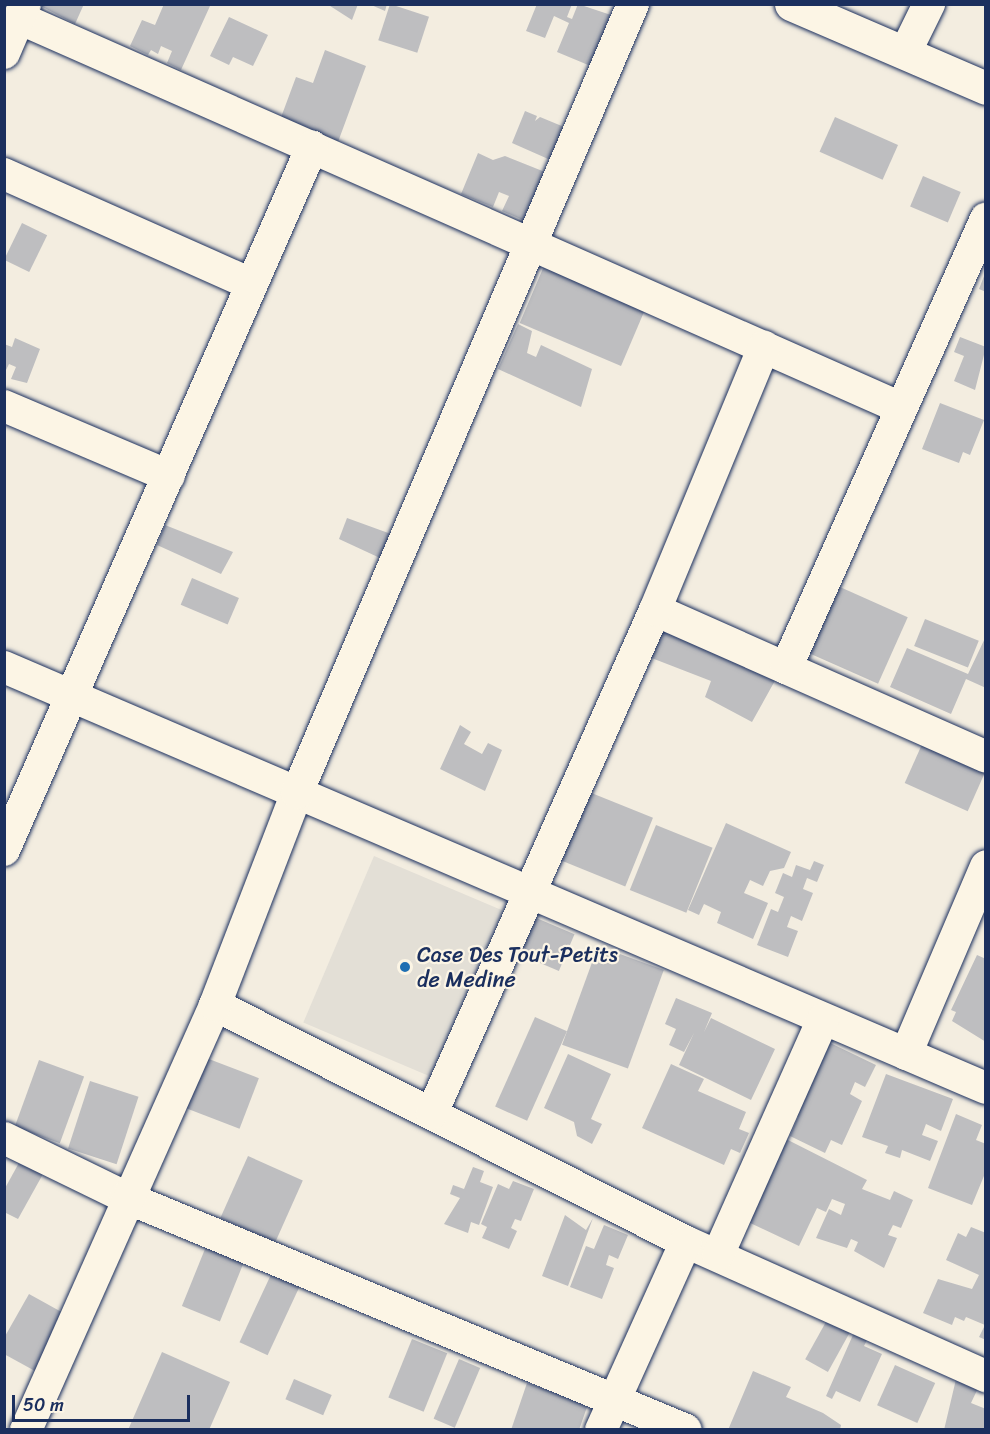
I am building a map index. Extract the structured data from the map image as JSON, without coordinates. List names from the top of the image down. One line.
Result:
{"places":["Case Des Tout-Petits de Medine"],"scale_bar":"50 m"}
